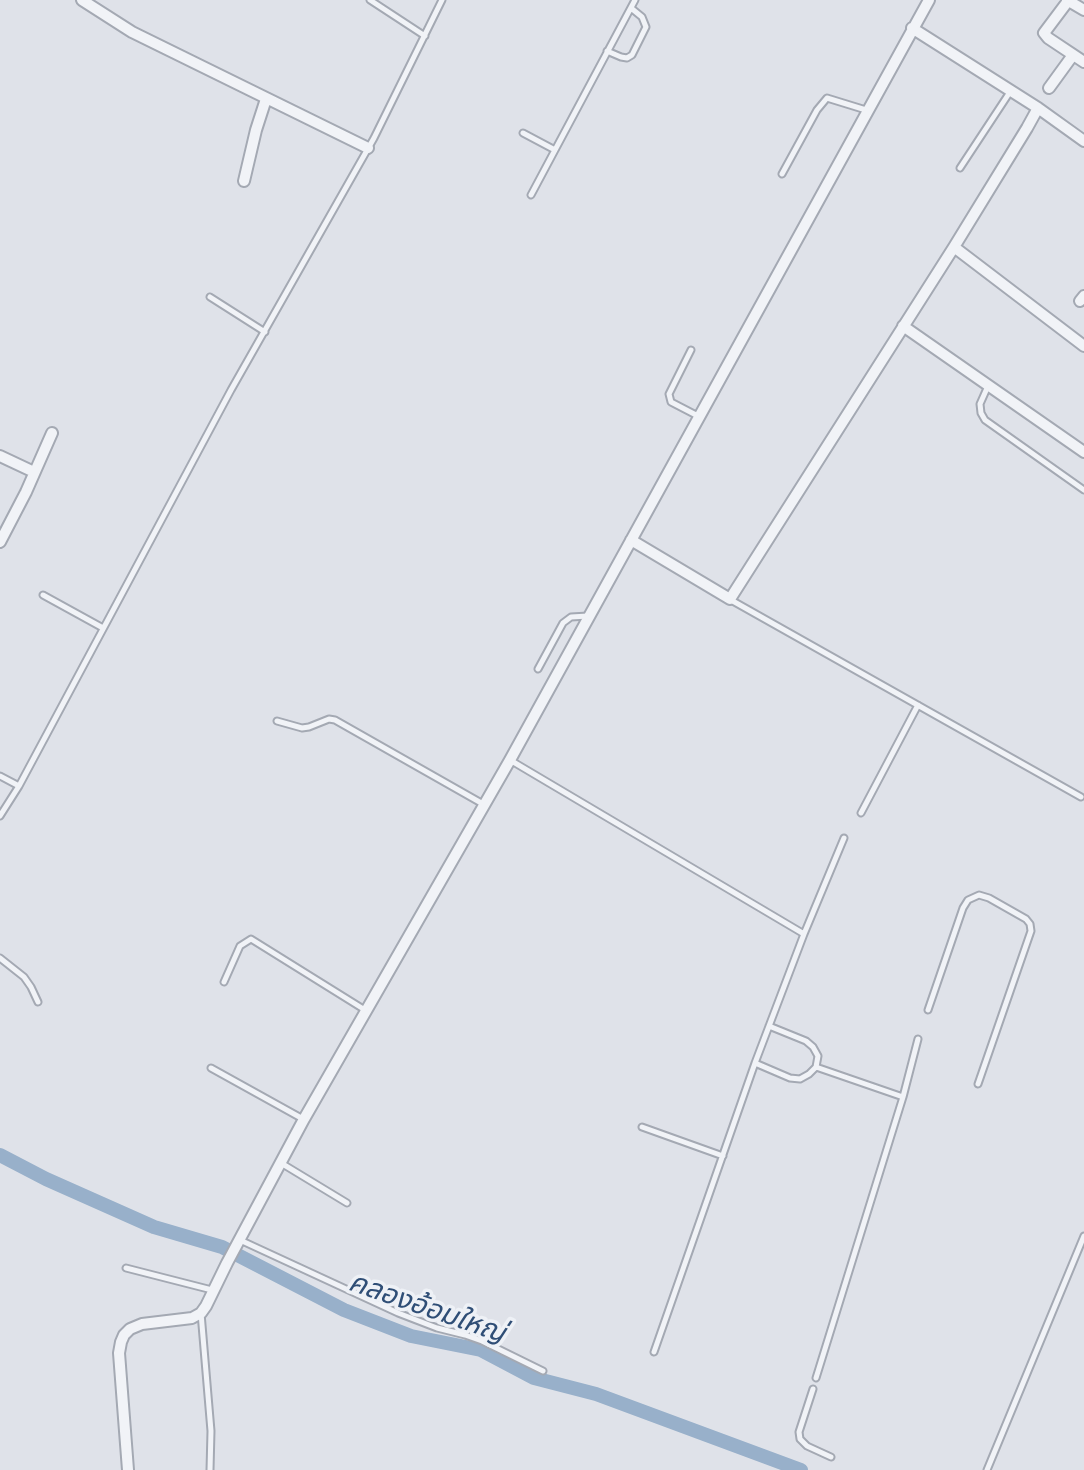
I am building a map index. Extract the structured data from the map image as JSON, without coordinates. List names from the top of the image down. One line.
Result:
{"water":["คลองอ้อมใหญ่"]}
